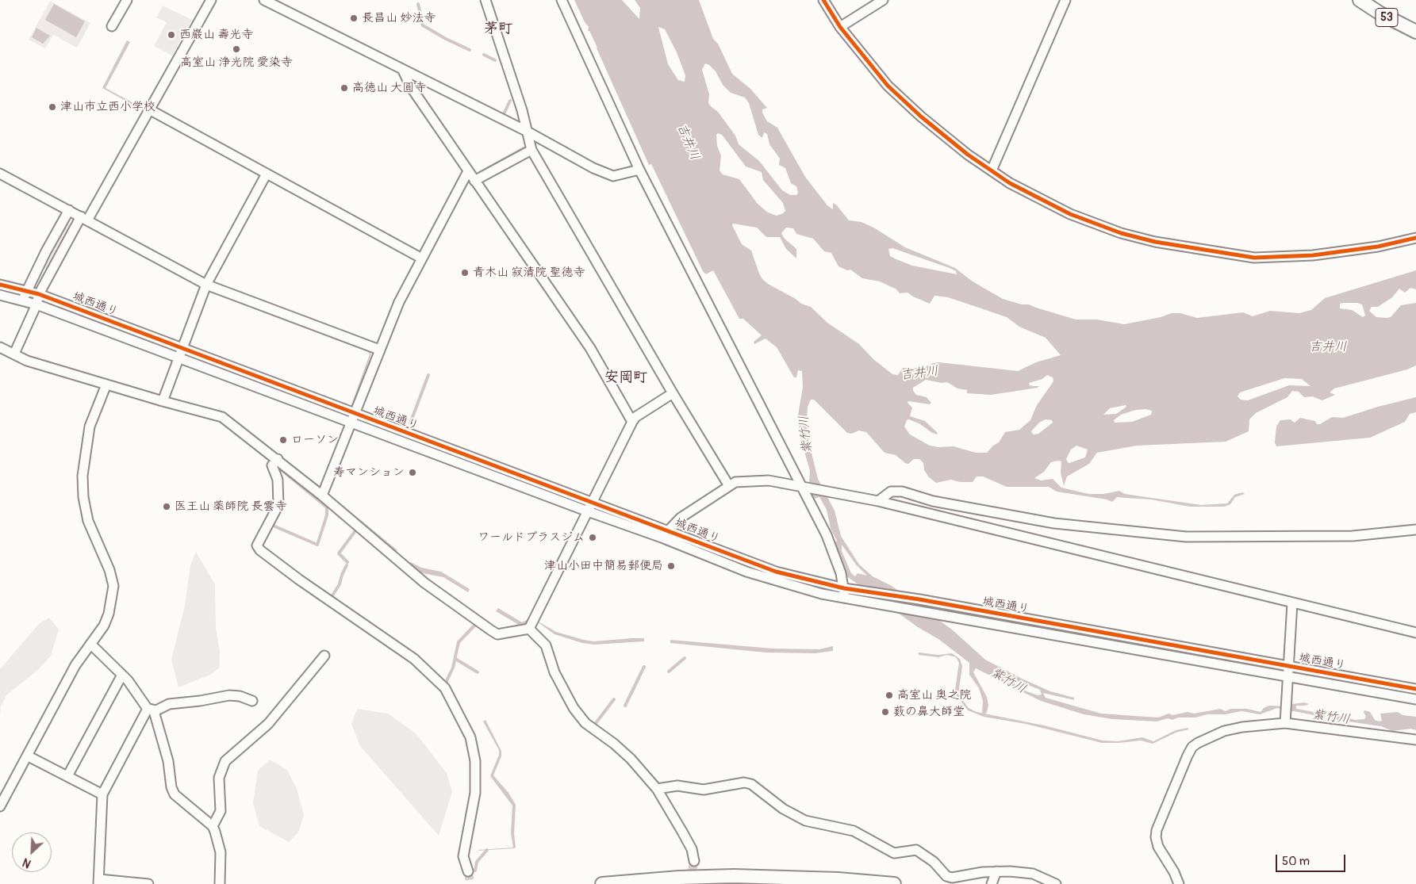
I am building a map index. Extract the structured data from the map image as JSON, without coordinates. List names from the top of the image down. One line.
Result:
{"streets":{"highway":["53"],"street":["城西通り"]},"districts":["茅町","安岡町"],"water":["吉井川","紫竹川"],"places":["長昌山 妙法寺","西巌山 壽光寺","高室山 浄光院 愛染寺","高徳山 大圓寺","津山市立西小学校","青木山 寂清院 聖徳寺","ローソン","寿マンション","医王山 薬師院 長雲寺","ワールドプラスジム","津山小田中簡易郵便局","高室山 奥之院","薮の鼻大師堂"],"scale_bar":"50 m","north":"bottom left"}
